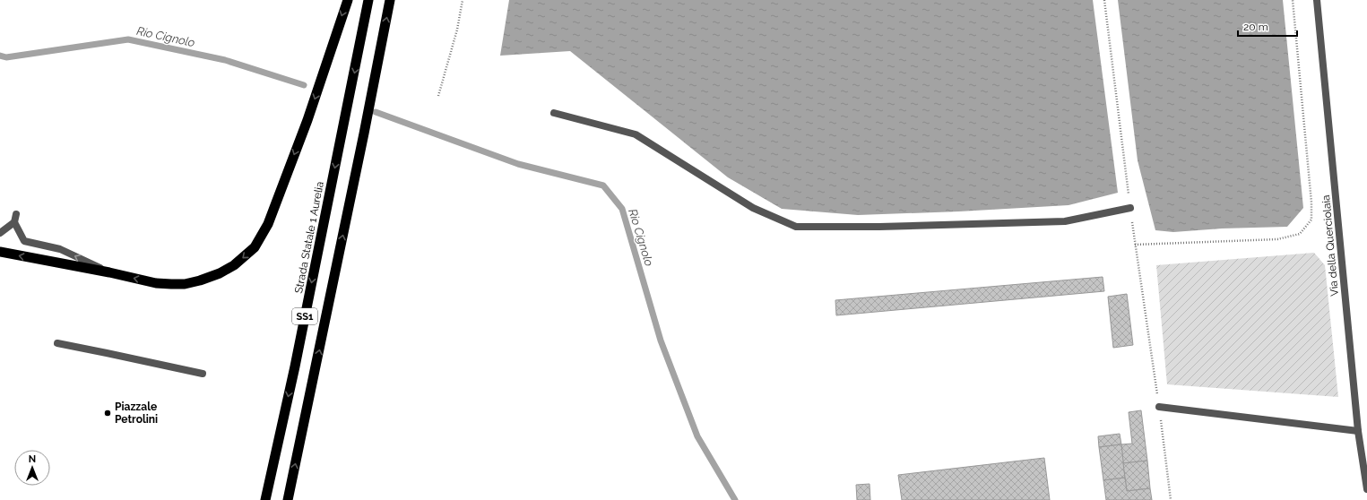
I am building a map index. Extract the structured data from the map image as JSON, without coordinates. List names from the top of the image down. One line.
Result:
{"streets":{"highway":["Strada Statale 1 Aurelia","SS1"],"street":["Via della Querciolaia"]},"water":["Rio Cignolo"],"places":["Piazzale Petrolini"],"scale_bar":"20 m","north":"top"}
